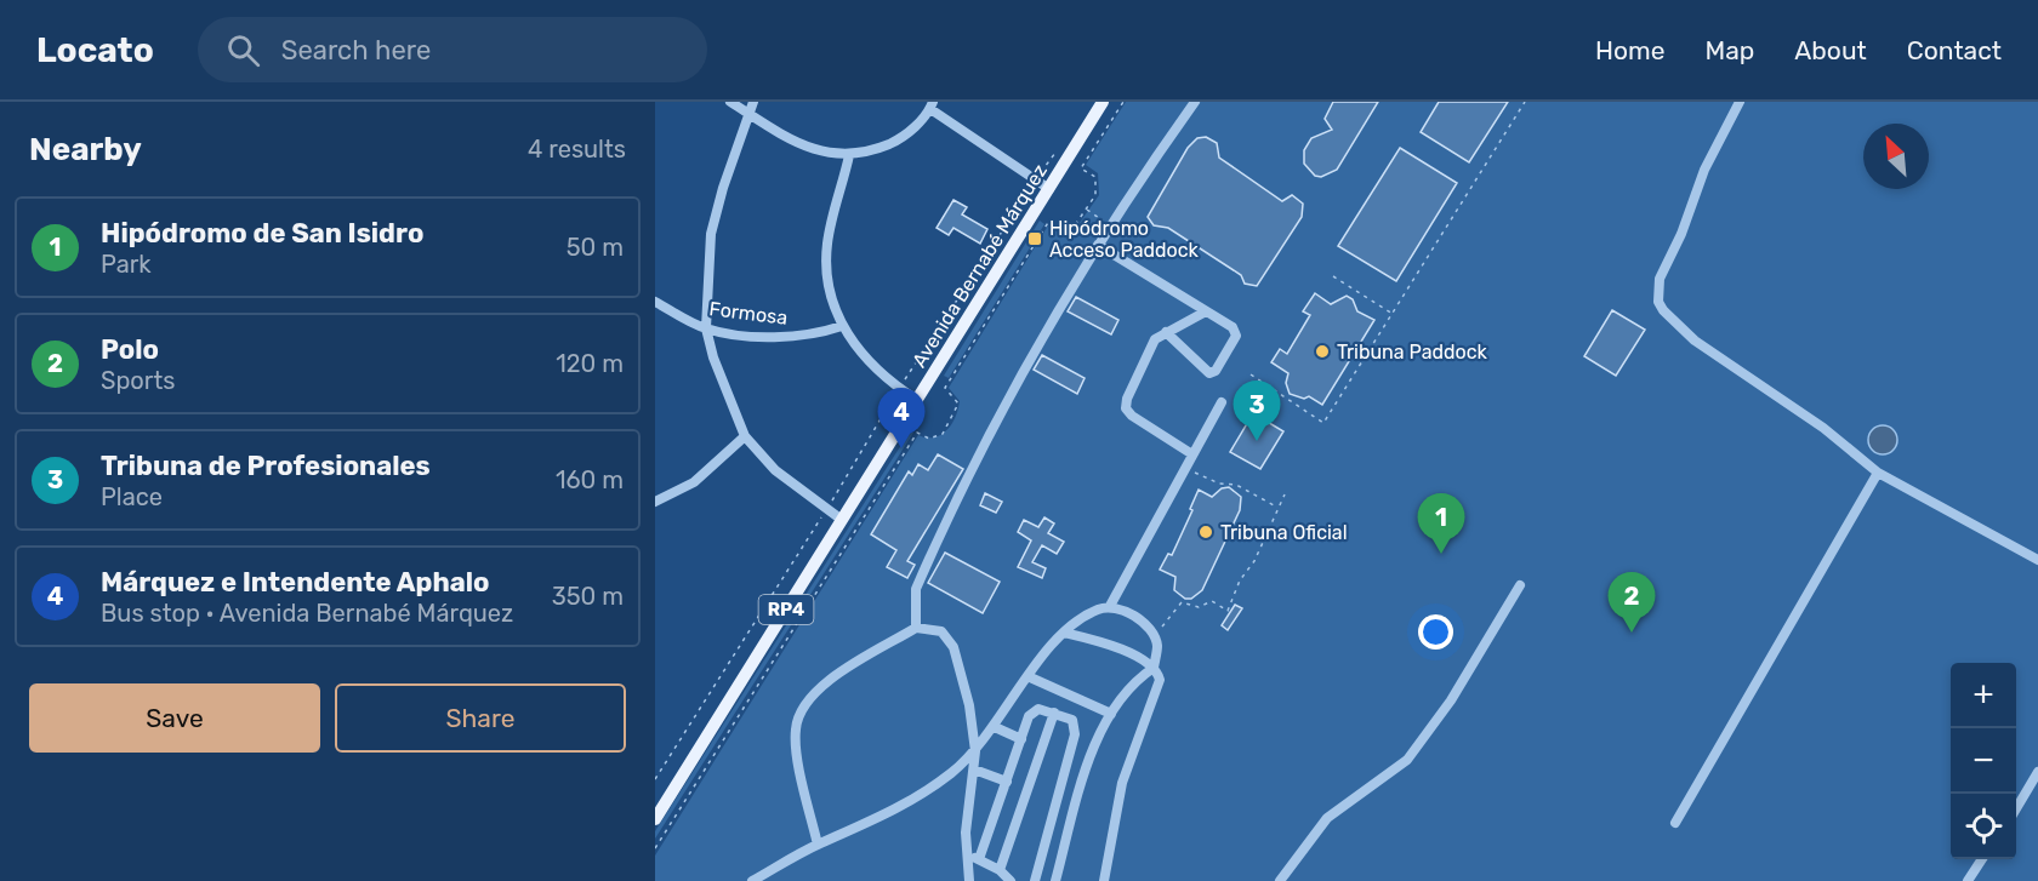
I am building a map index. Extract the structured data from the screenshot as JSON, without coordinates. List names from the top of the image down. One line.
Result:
{"streets":{"main road":["Avenida Bernabé Márquez","RP4"],"street":["Formosa"]},"places":{"transit":["Hipódromo Acceso Paddock"],"other":["Tribuna Paddock","Tribuna Oficial"]},"north":"top left","page":{"header":"Locato","search":"Search here","nav":["Home","Map","About","Contact"],"heading":["Nearby","4 results"],"list":[{"mark":"1","name":"Hipódromo de San Isidro","note":"Park","value":"50 m"},{"mark":"2","name":"Polo","note":"Sports","value":"120 m"},{"mark":"3","name":"Tribuna de Profesionales","note":"Place","value":"160 m"},{"mark":"4","name":"Márquez e Intendente Aphalo","note":"Bus stop · Avenida Bernabé Márquez","value":"350 m"}],"pins":["3","4","1","2"],"buttons":["Save","Share"],"map_buttons":["+","−"]}}
